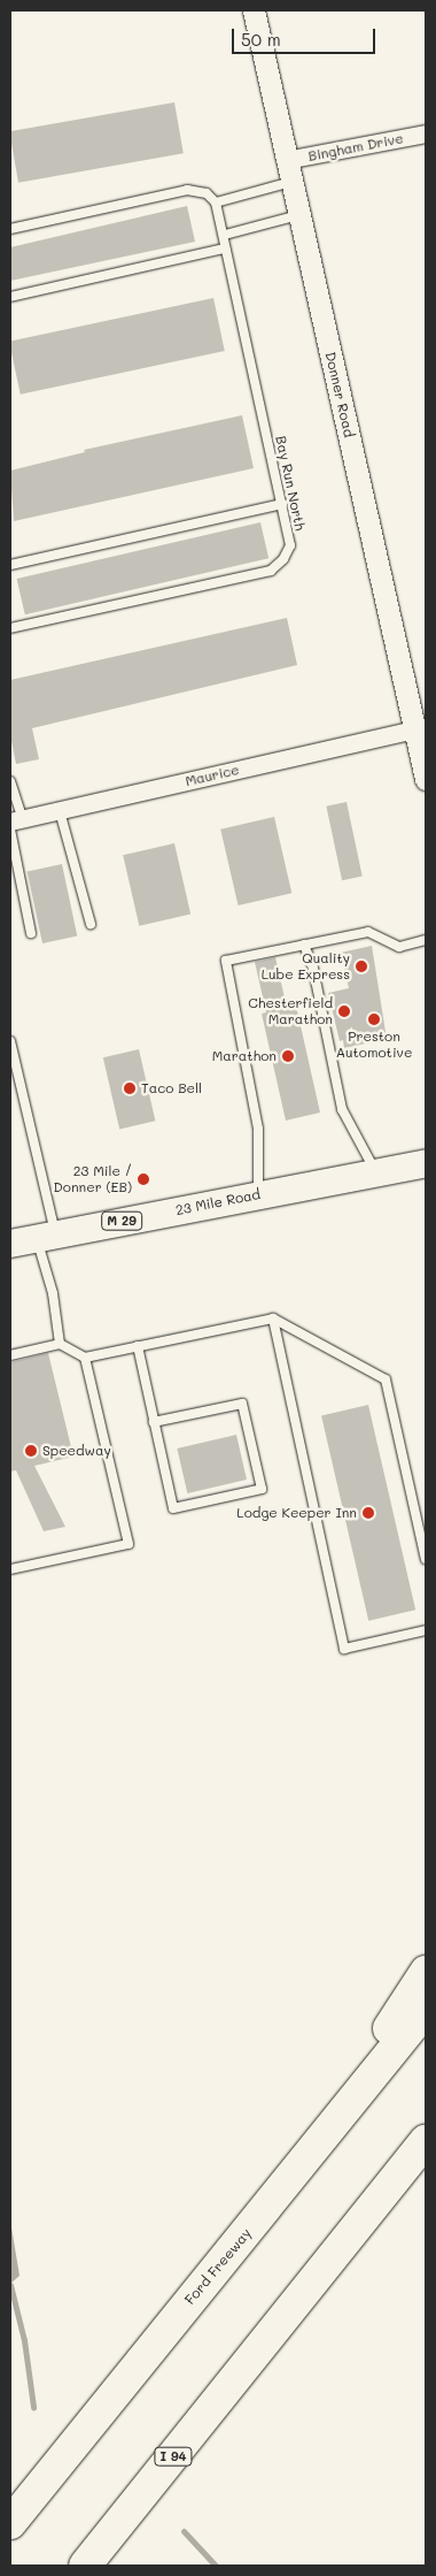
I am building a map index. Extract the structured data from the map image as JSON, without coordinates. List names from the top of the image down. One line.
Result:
{"streets":{"highway":["Ford Freeway","I 94"],"main road":["23 Mile Road","M 29"],"street":["Bingham Drive","Donner Road","Maurice"],"lane":["Bay Run North"]},"crossings":[["Bingham Drive","Donner Road"],["Donner Road","Maurice"]],"places":["Quality Lube Express","Chesterfield Marathon","Preston Automotive","Marathon","Taco Bell","23 Mile / Donner (EB)","Speedway","Lodge Keeper Inn"],"scale_bar":"50 m"}
